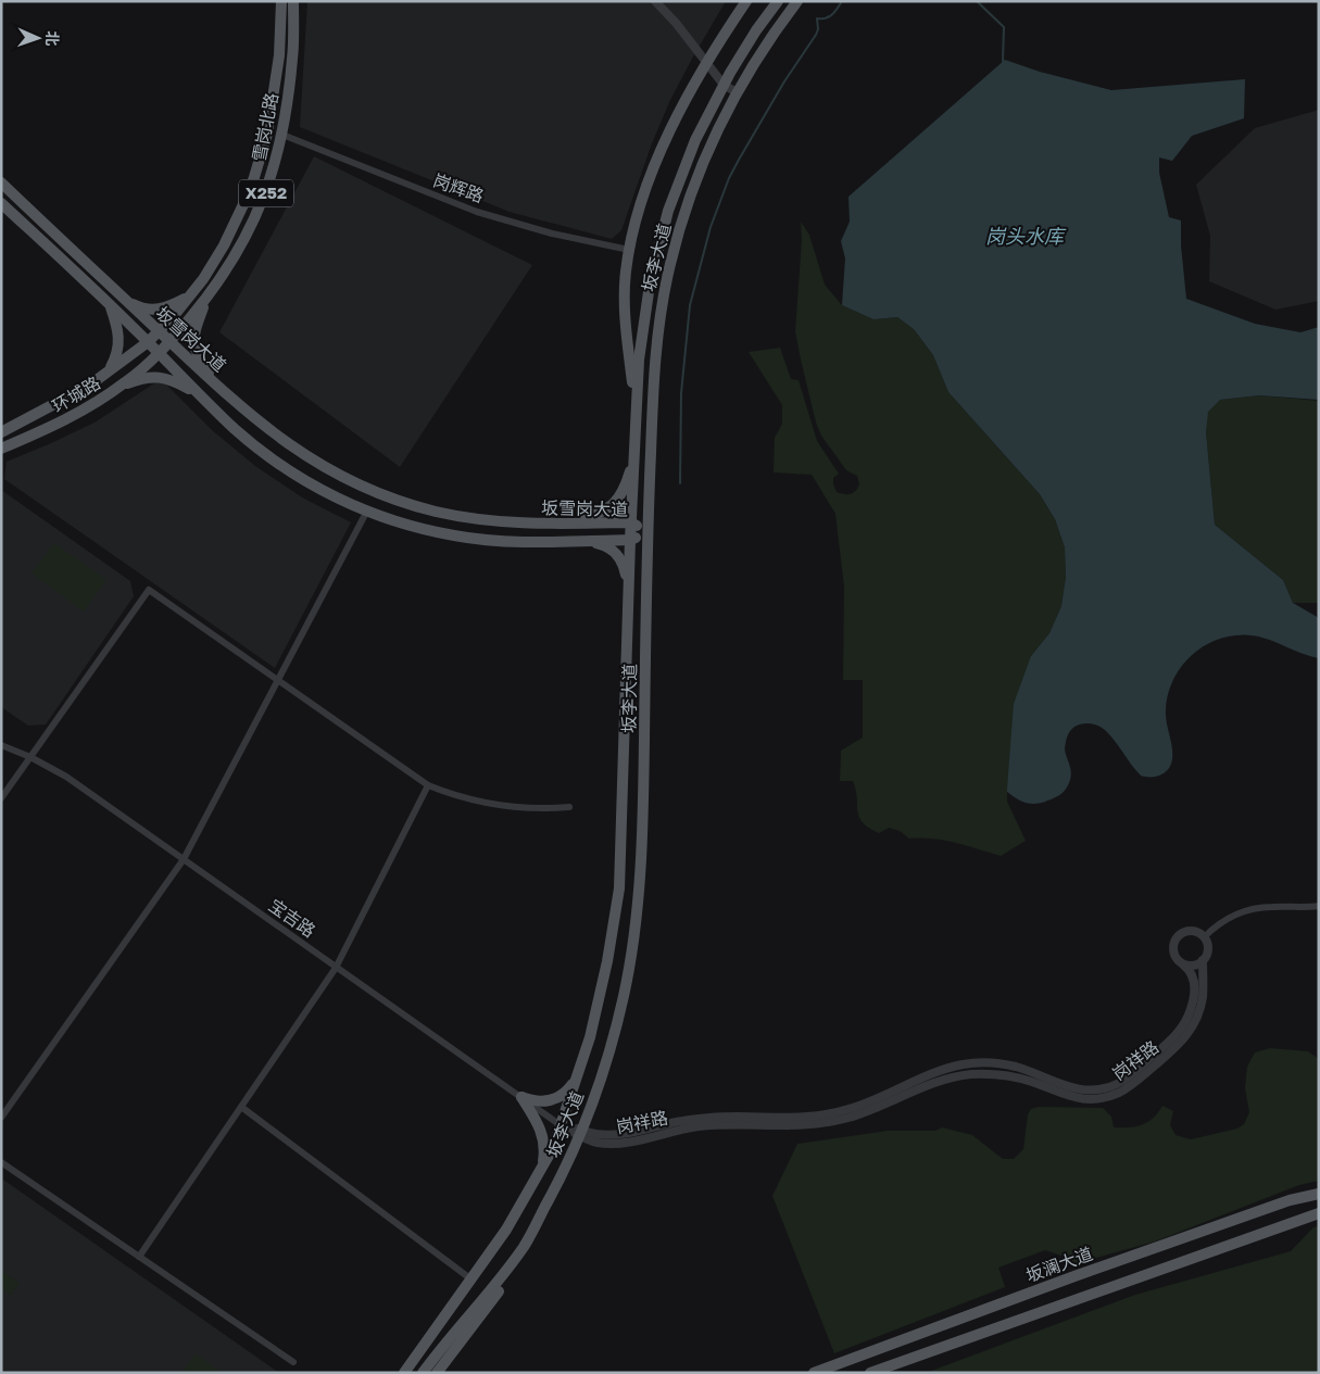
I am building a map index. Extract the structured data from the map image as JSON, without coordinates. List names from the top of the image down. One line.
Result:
{"streets":{"main road":["雪岗北路","X252","坂李大道","坂雪岗大道","环城路","坂澜大道"],"street":["岗辉路","宝吉路","岗祥路"]},"crossings":[["雪岗北路","岗辉路"],["雪岗北路","坂雪岗大道"],["雪岗北路","环城路"],["坂李大道","坂雪岗大道"],["坂李大道","宝吉路"],["坂李大道","岗祥路"],["坂雪岗大道","环城路"],["宝吉路","岗祥路"]],"water":["岗头水库"],"north":"right"}
